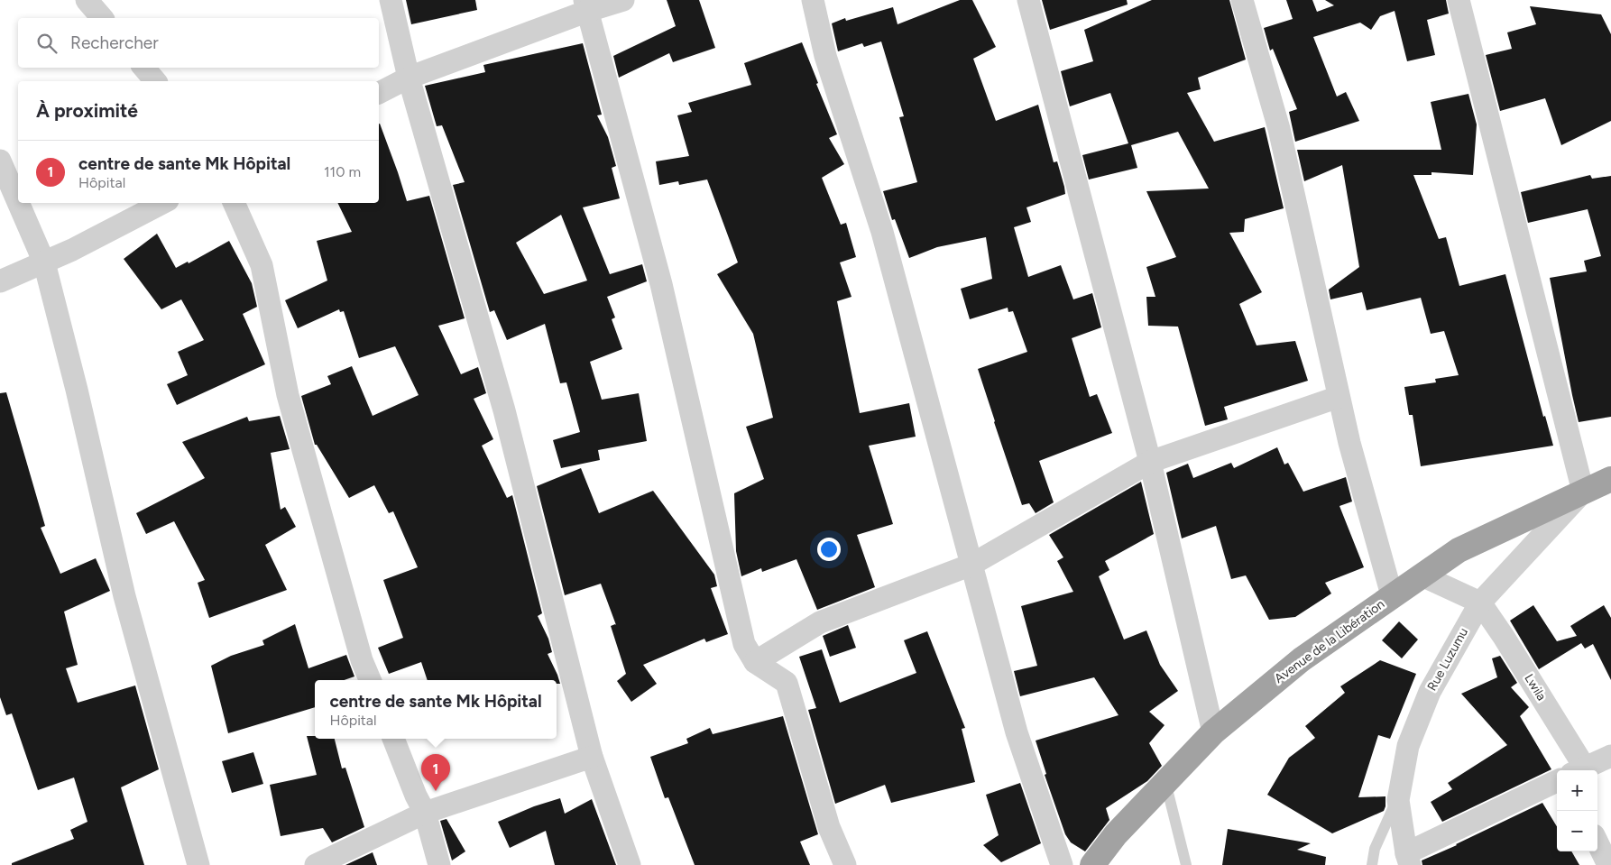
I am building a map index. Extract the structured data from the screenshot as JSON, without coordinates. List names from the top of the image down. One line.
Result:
{"streets":{"highway":["Avenue de la Libération"],"street":["Rue Luzumu","Lwila"]},"crossings":[["Avenue de la Libération","Rue Luzumu"],["Rue Luzumu","Lwila"]],"page":{"search":"Rechercher","heading":"À proximité","list":[{"mark":"1","name":"centre de sante Mk Hôpital","note":"Hôpital","value":"110 m"}],"popup":["centre de sante Mk Hôpital","Hôpital"],"pins":"1","map_buttons":["+","−"]}}
